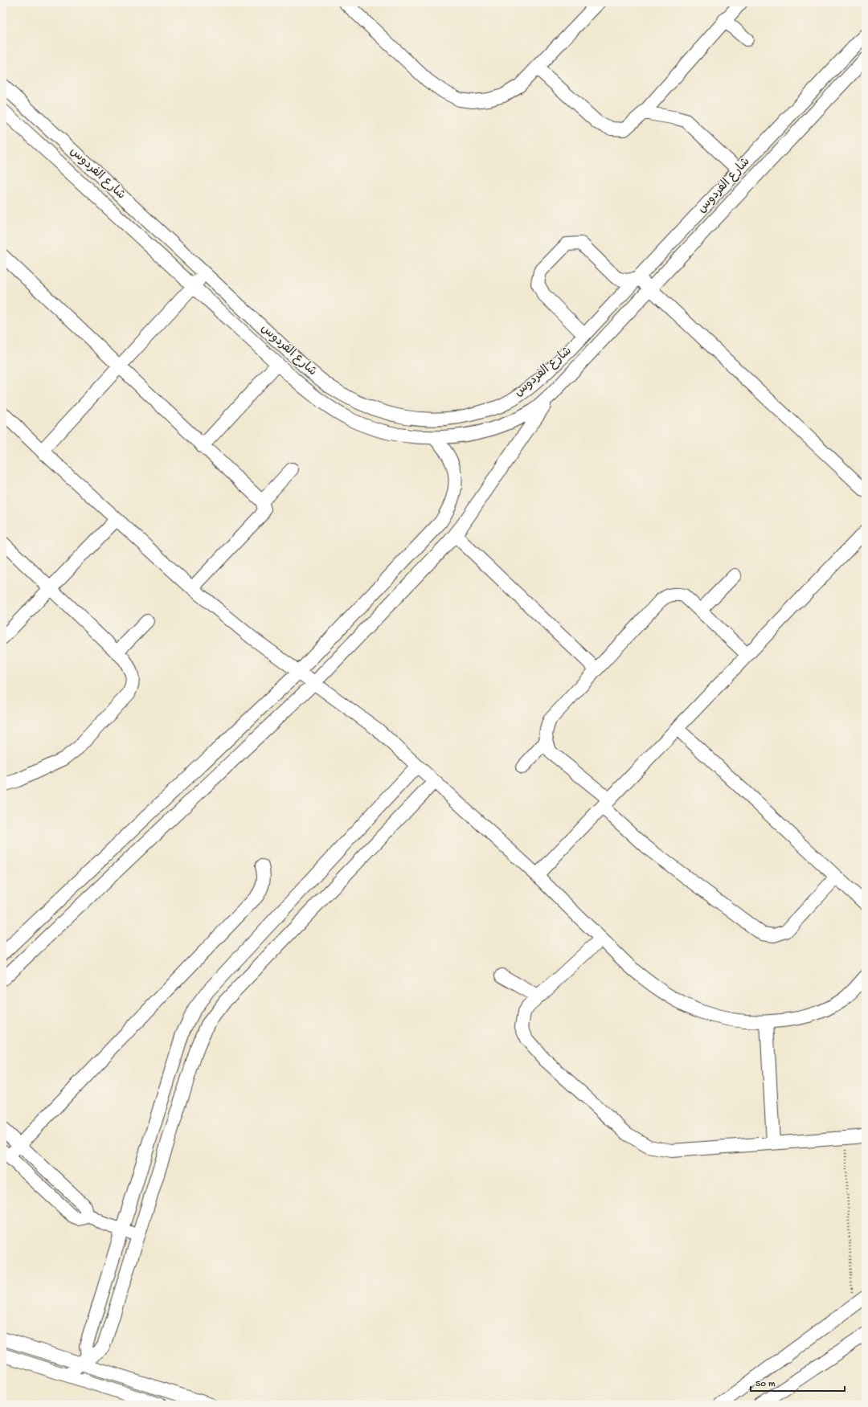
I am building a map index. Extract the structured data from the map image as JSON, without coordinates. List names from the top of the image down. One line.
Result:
{"streets":{"street":["شارع الفردوس"]},"scale_bar":"50 m"}
